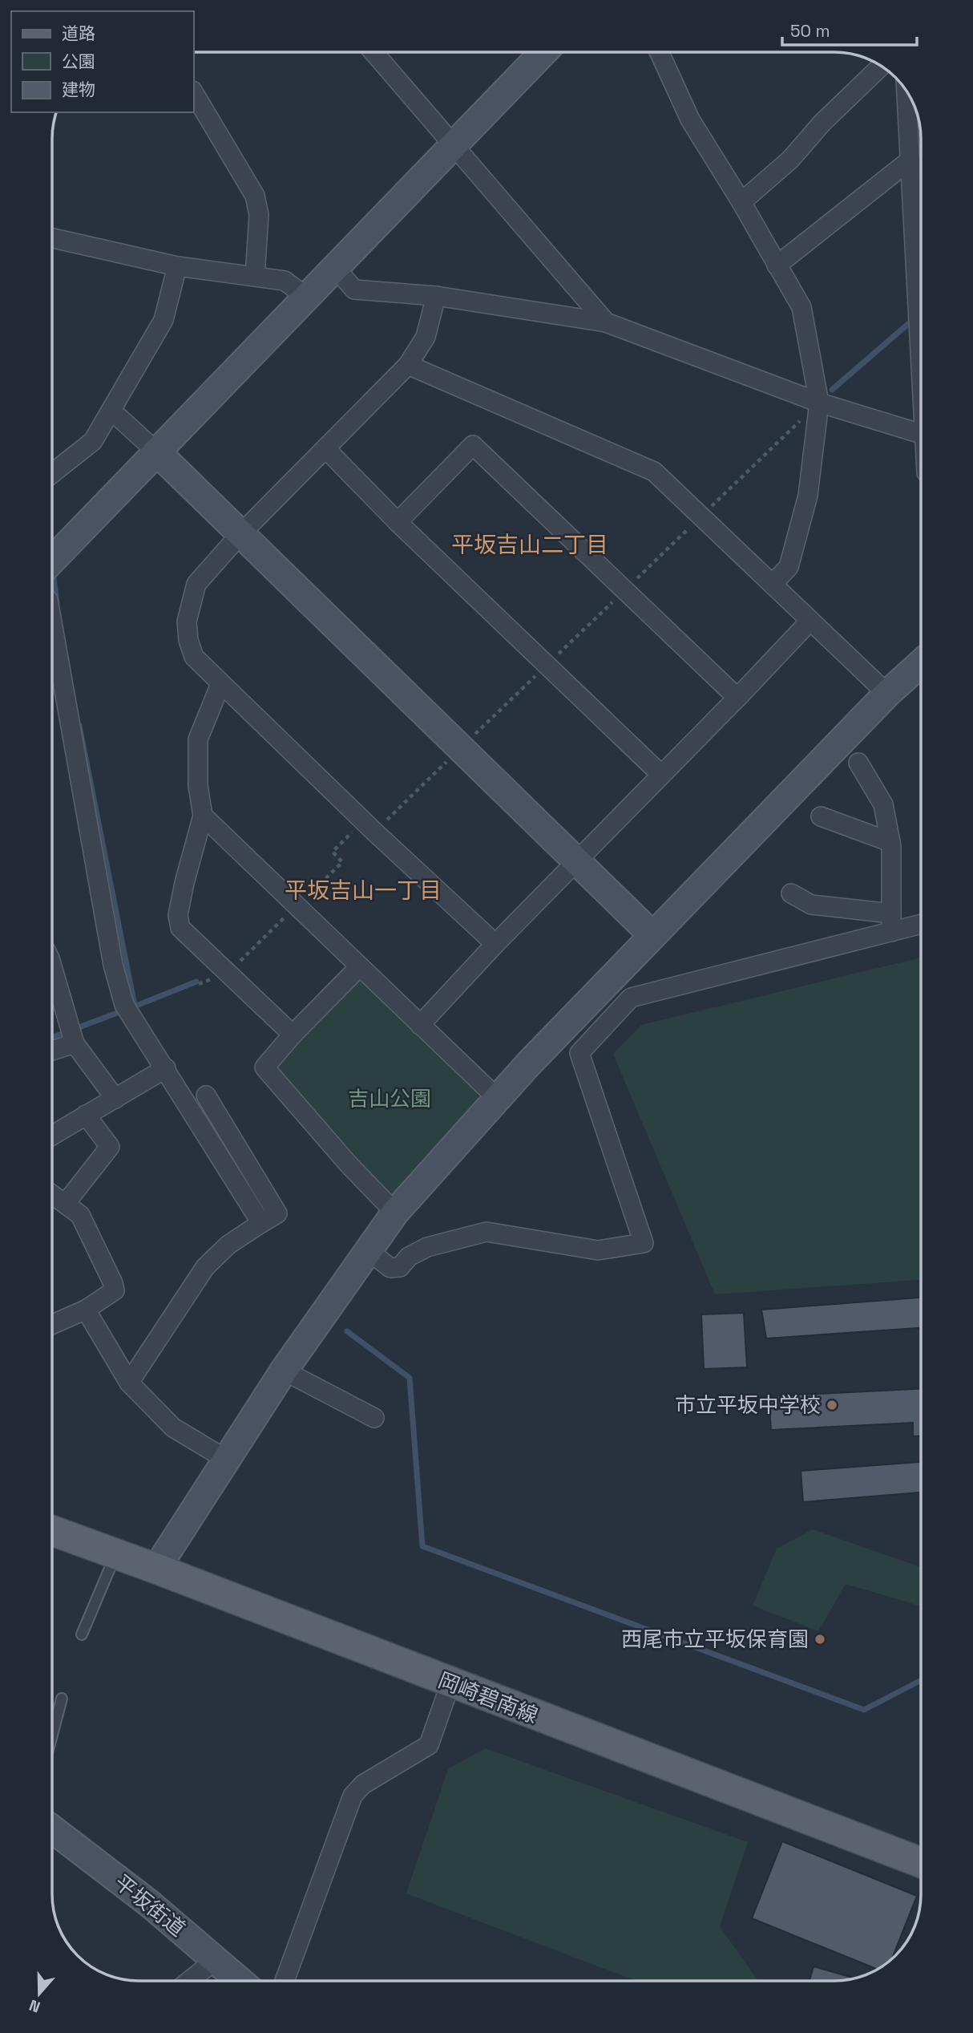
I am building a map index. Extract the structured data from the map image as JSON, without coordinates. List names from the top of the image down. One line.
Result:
{"streets":{"main road":["岡崎碧南線"],"street":["平坂街道"]},"districts":["平坂吉山二丁目","平坂吉山一丁目"],"parks":["吉山公園"],"places":["市立平坂中学校","西尾市立平坂保育園"],"legend":["道路","公園","建物"],"scale_bar":"50 m","north":"bottom"}
